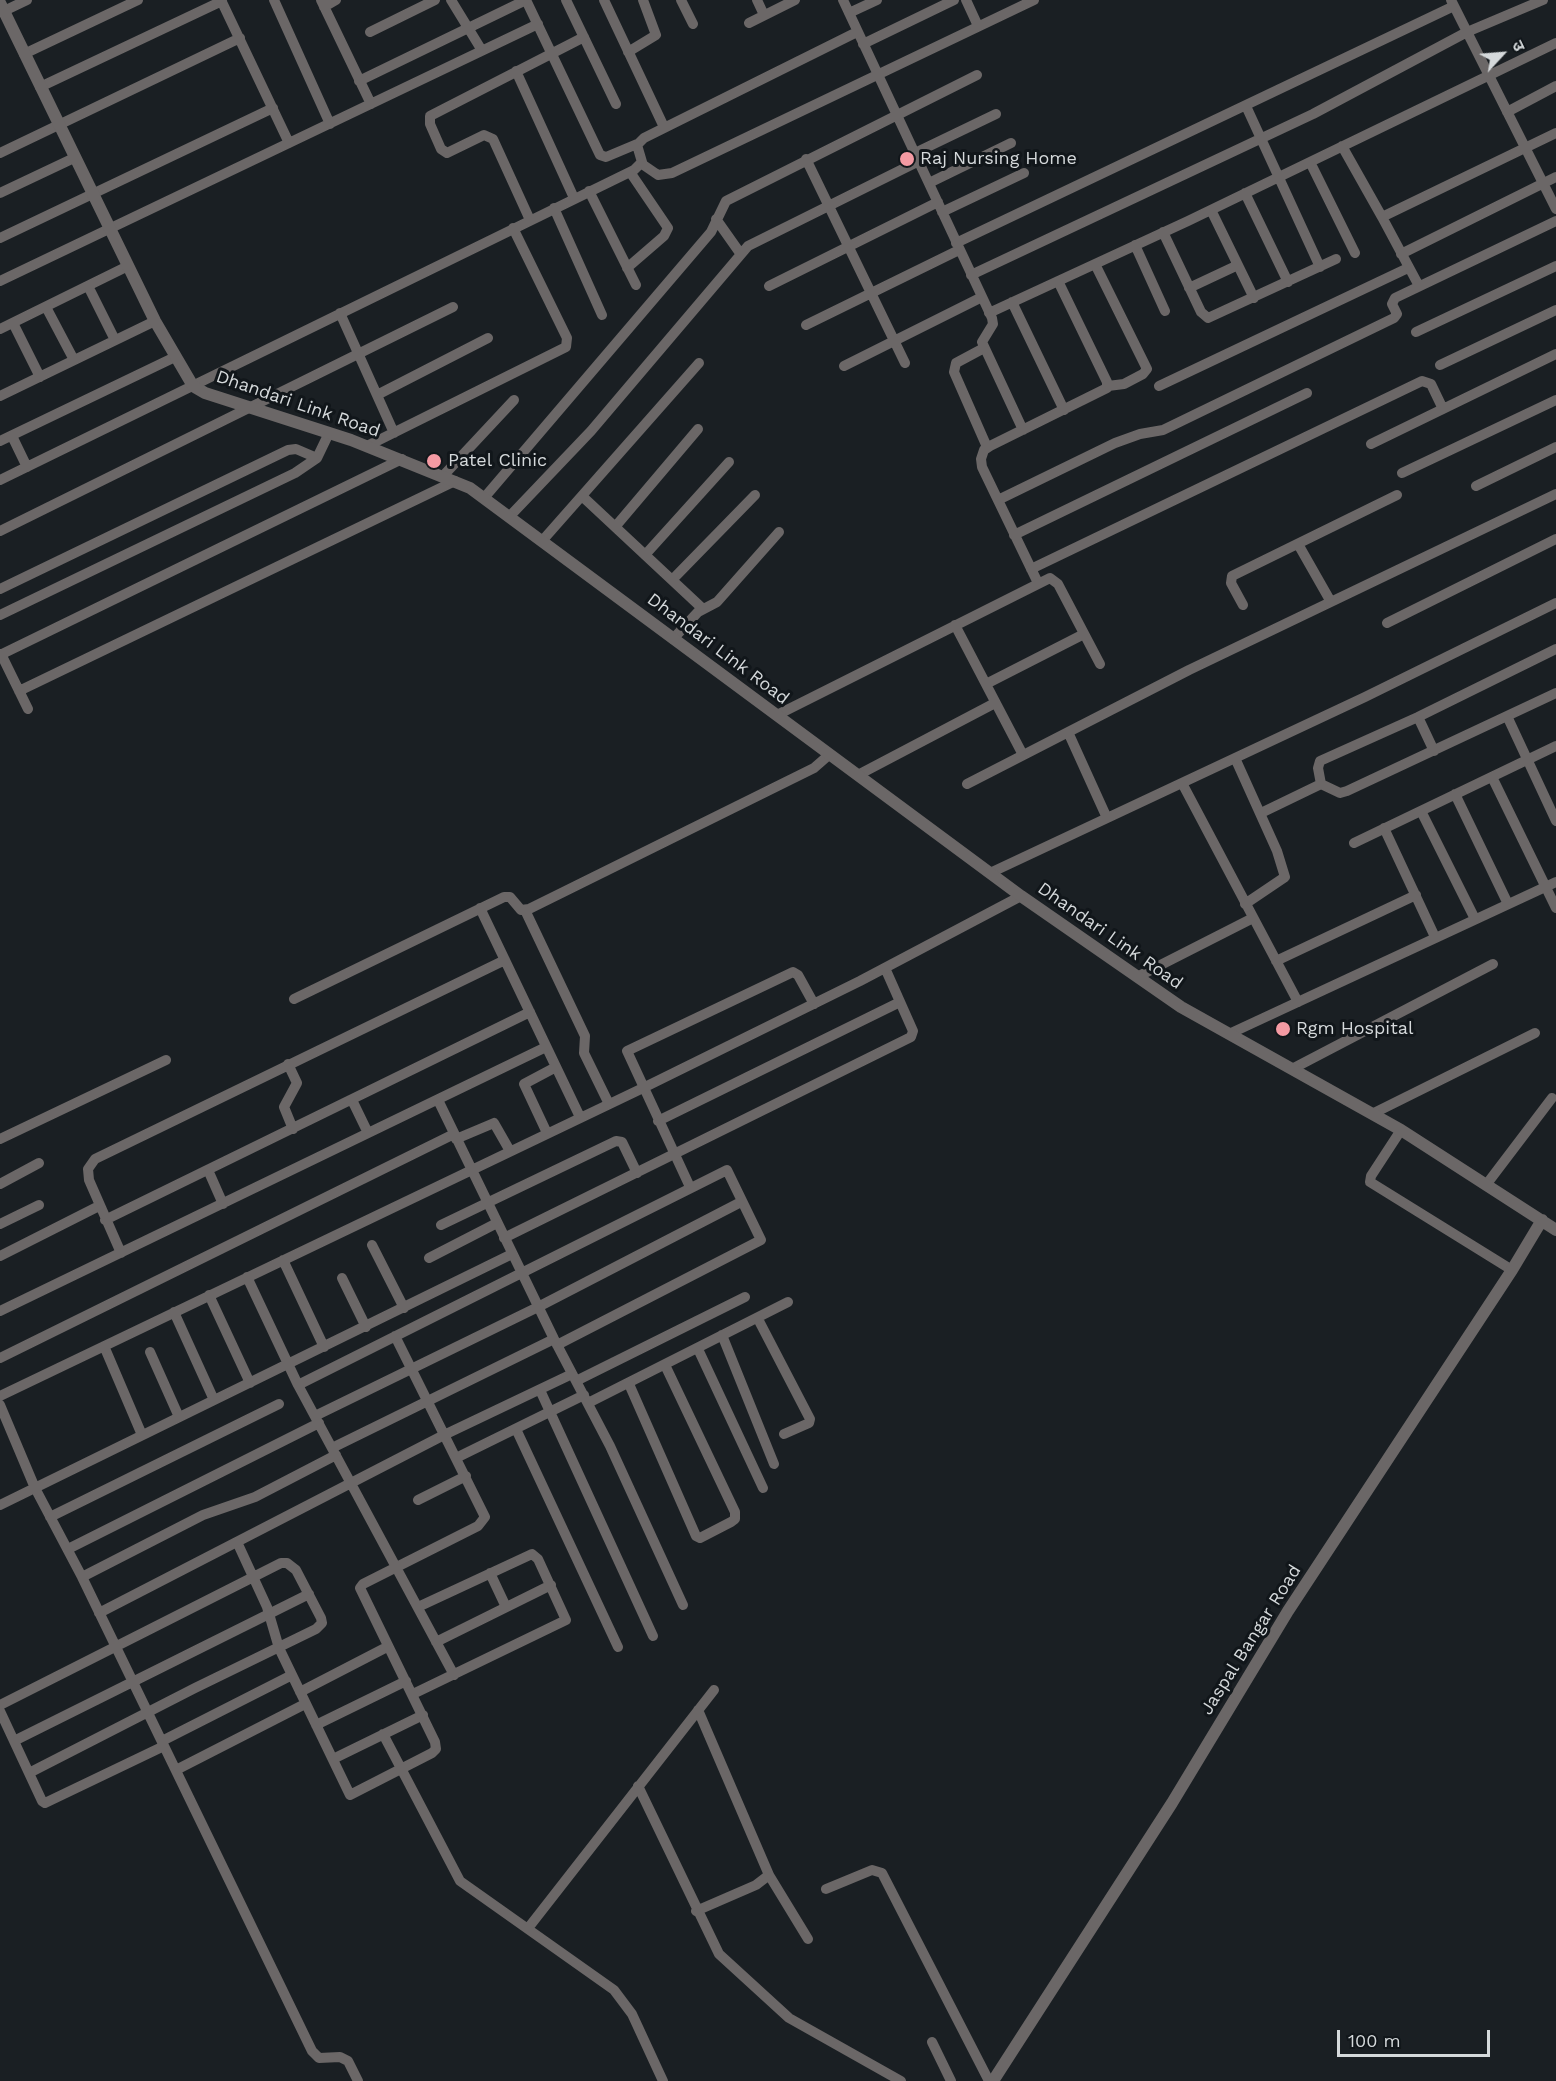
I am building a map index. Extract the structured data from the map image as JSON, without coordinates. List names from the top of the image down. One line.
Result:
{"streets":{"street":["Dhandari Link Road","Jaspal Bangar Road"]},"crossings":[["Dhandari Link Road","Jaspal Bangar Road"]],"places":["Raj Nursing Home","Patel Clinic","Rgm Hospital"],"scale_bar":"100 m","north":"top right"}
